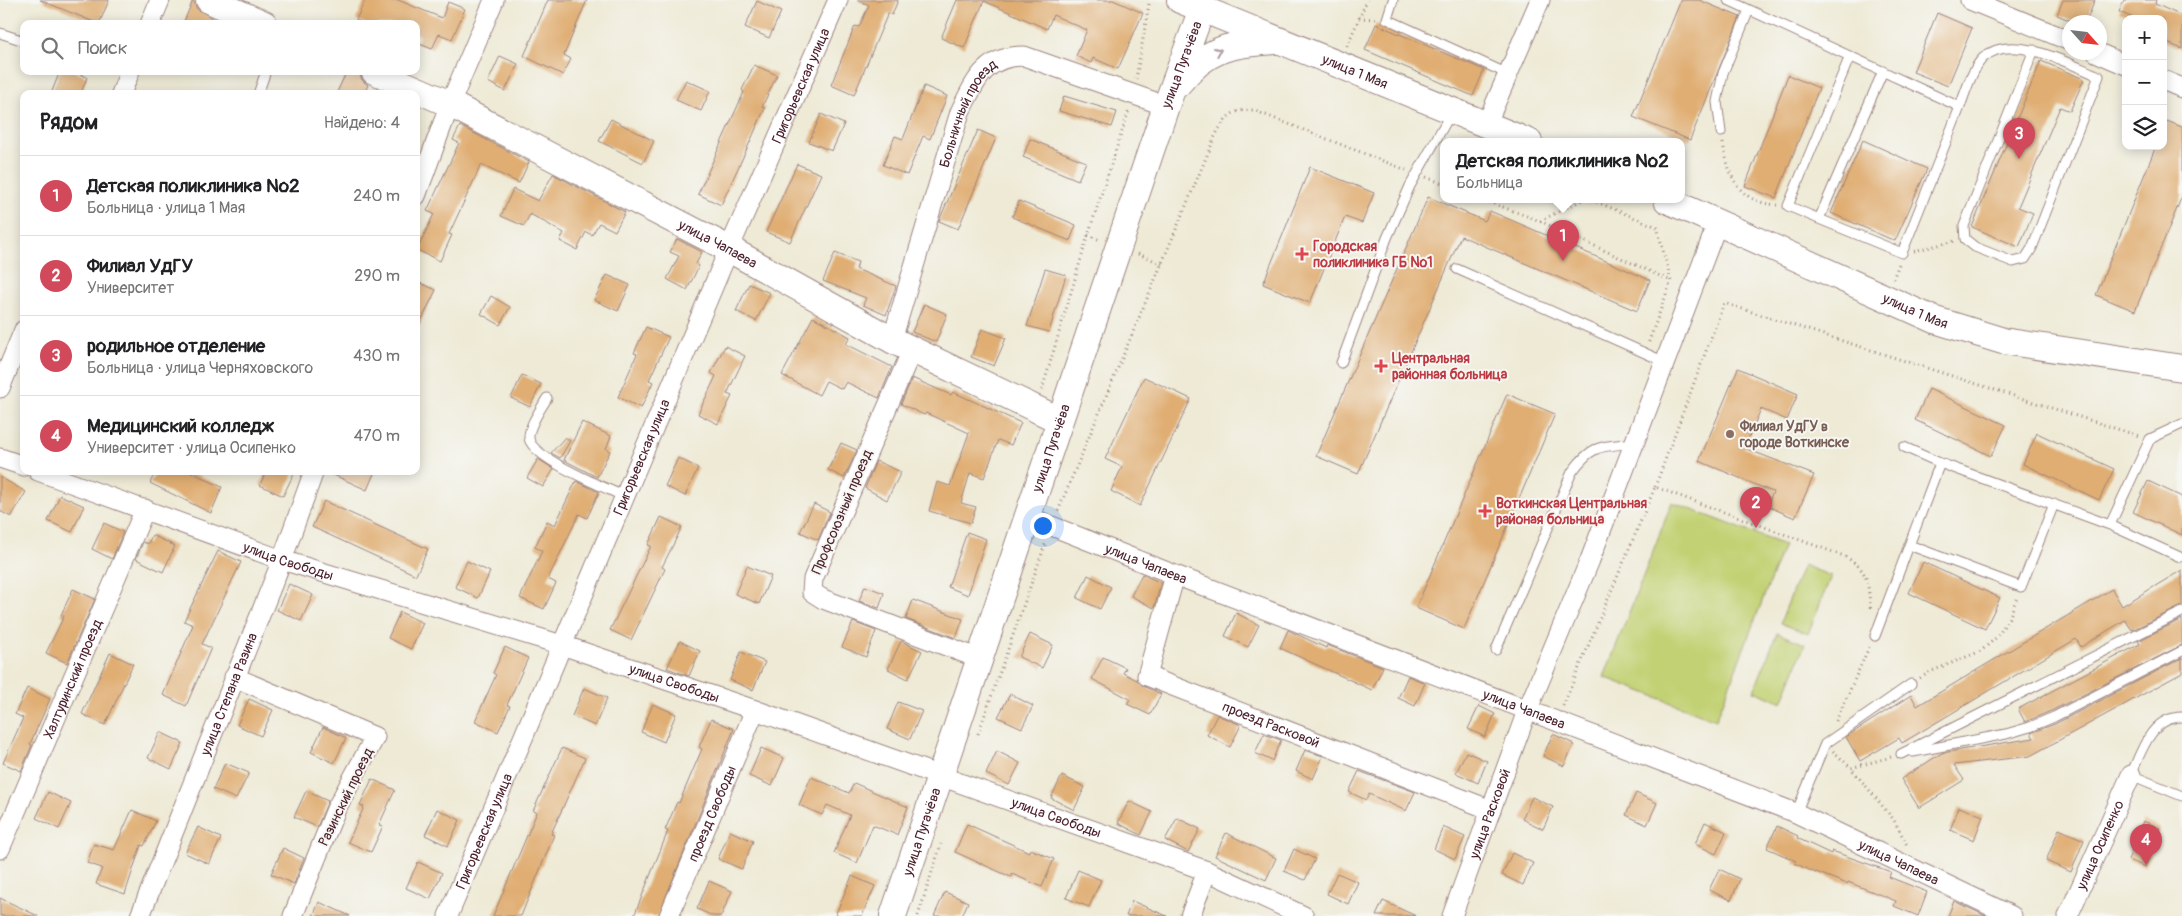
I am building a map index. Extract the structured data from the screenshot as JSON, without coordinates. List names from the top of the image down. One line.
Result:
{"streets":{"main road":["улица Пугачёва","улица 1 Мая","улица Чапаева"],"street":["Григорьевская улица","Больничный проезд","Профсоюзный проезд","улица Свободы","Халтуринский проезд","улица Степана Разина","проезд Расковой","Разинский проезд","проезд Свободы","улица Расковой","улица Осипенко"]},"crossings":[["улица Пугачёва","улица 1 Мая"],["улица Пугачёва","Больничный проезд"],["улица Пугачёва","улица Чапаева"],["улица Пугачёва","Профсоюзный проезд"],["улица Пугачёва","улица Свободы"],["улица 1 Мая","улица Расковой"],["Григорьевская улица","улица Чапаева"],["Григорьевская улица","улица Свободы"],["Больничный проезд","улица Чапаева"],["Больничный проезд","Профсоюзный проезд"],["улица Чапаева","Профсоюзный проезд"],["улица Чапаева","проезд Расковой"],["улица Чапаева","улица Расковой"],["улица Свободы","Халтуринский проезд"],["улица Свободы","улица Степана Разина"],["улица Свободы","проезд Свободы"],["улица Степана Разина","Разинский проезд"],["проезд Расковой","улица Расковой"]],"places":{"health":["Городская поликлиника ГБ №1","Центральная районная больница","Воткинская Центральная районая больница"],"other":["Филиал УдГУ в городе Воткинске"]},"north":"bottom right","page":{"map_buttons":["+","−"],"search":"Поиск","heading":["Рядом","Найдено: 4"],"pins":["3","1","2","4"],"popup":["Детская поликлиника №2","Больница"],"list":[{"mark":"1","name":"Детская поликлиника №2","note":"Больница · улица 1 Мая","value":"240 m"},{"mark":"2","name":"Филиал УдГУ","note":"Университет","value":"290 m"},{"mark":"3","name":"родильное отделение","note":"Больница · улица Черняховского","value":"430 m"},{"mark":"4","name":"Медицинский колледж","note":"Университет · улица Осипенко","value":"470 m"}]}}
